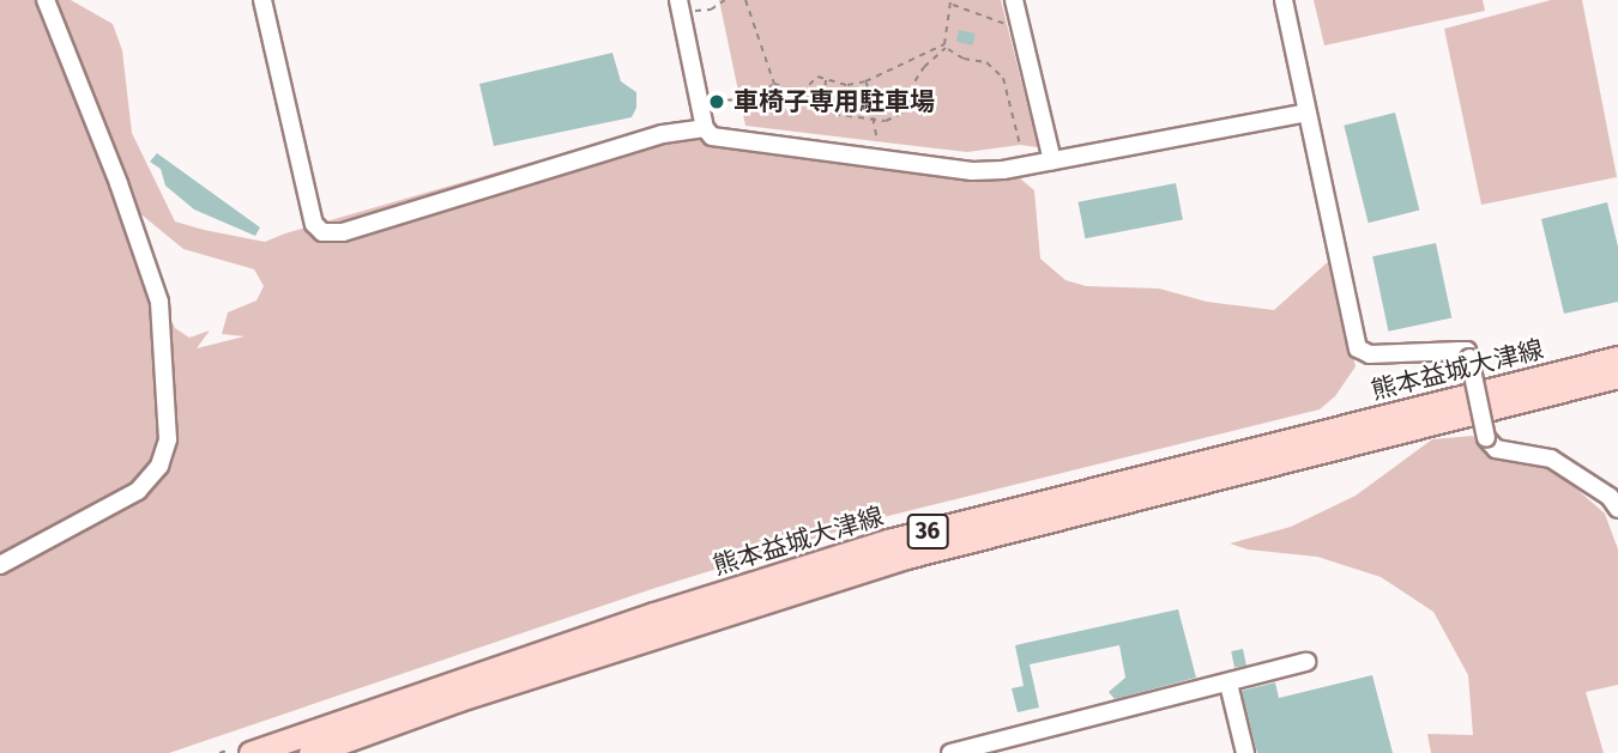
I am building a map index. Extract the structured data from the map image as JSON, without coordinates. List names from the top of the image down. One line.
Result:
{"streets":{"main road":["熊本益城大津線","36"]},"places":["車椅子専用駐車場"]}
